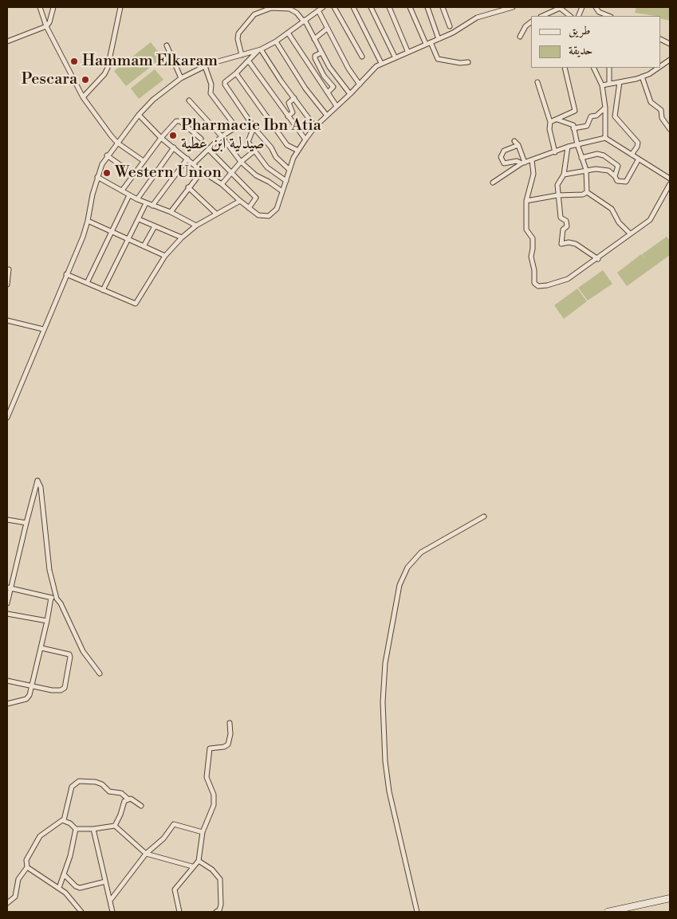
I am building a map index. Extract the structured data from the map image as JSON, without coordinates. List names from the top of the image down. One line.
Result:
{"places":["Hammam Elkaram","Pescara","Pharmacie Ibn Atia صيدلية ابن عطية","Western Union"],"legend":["طريق","حديقة"]}
